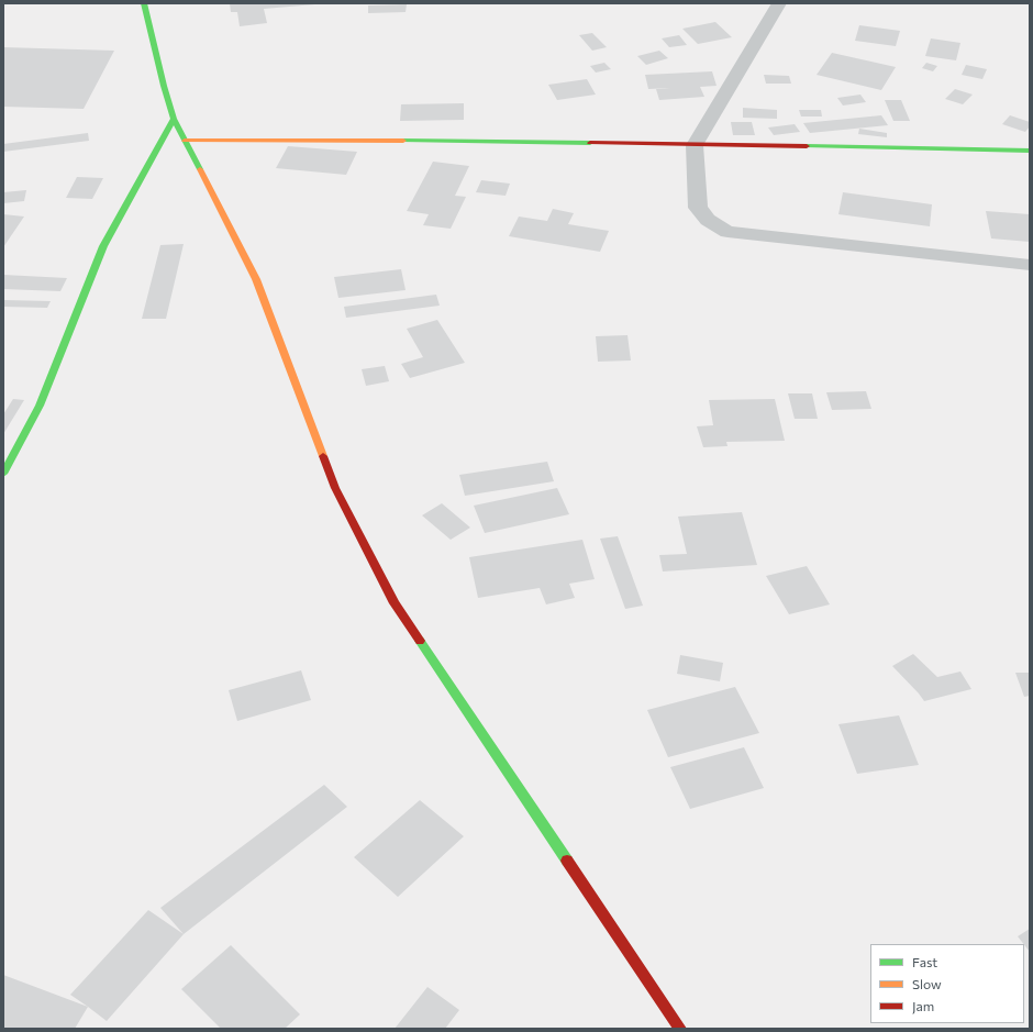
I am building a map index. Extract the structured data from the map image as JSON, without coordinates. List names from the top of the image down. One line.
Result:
{"legend":["Fast","Slow","Jam"]}
